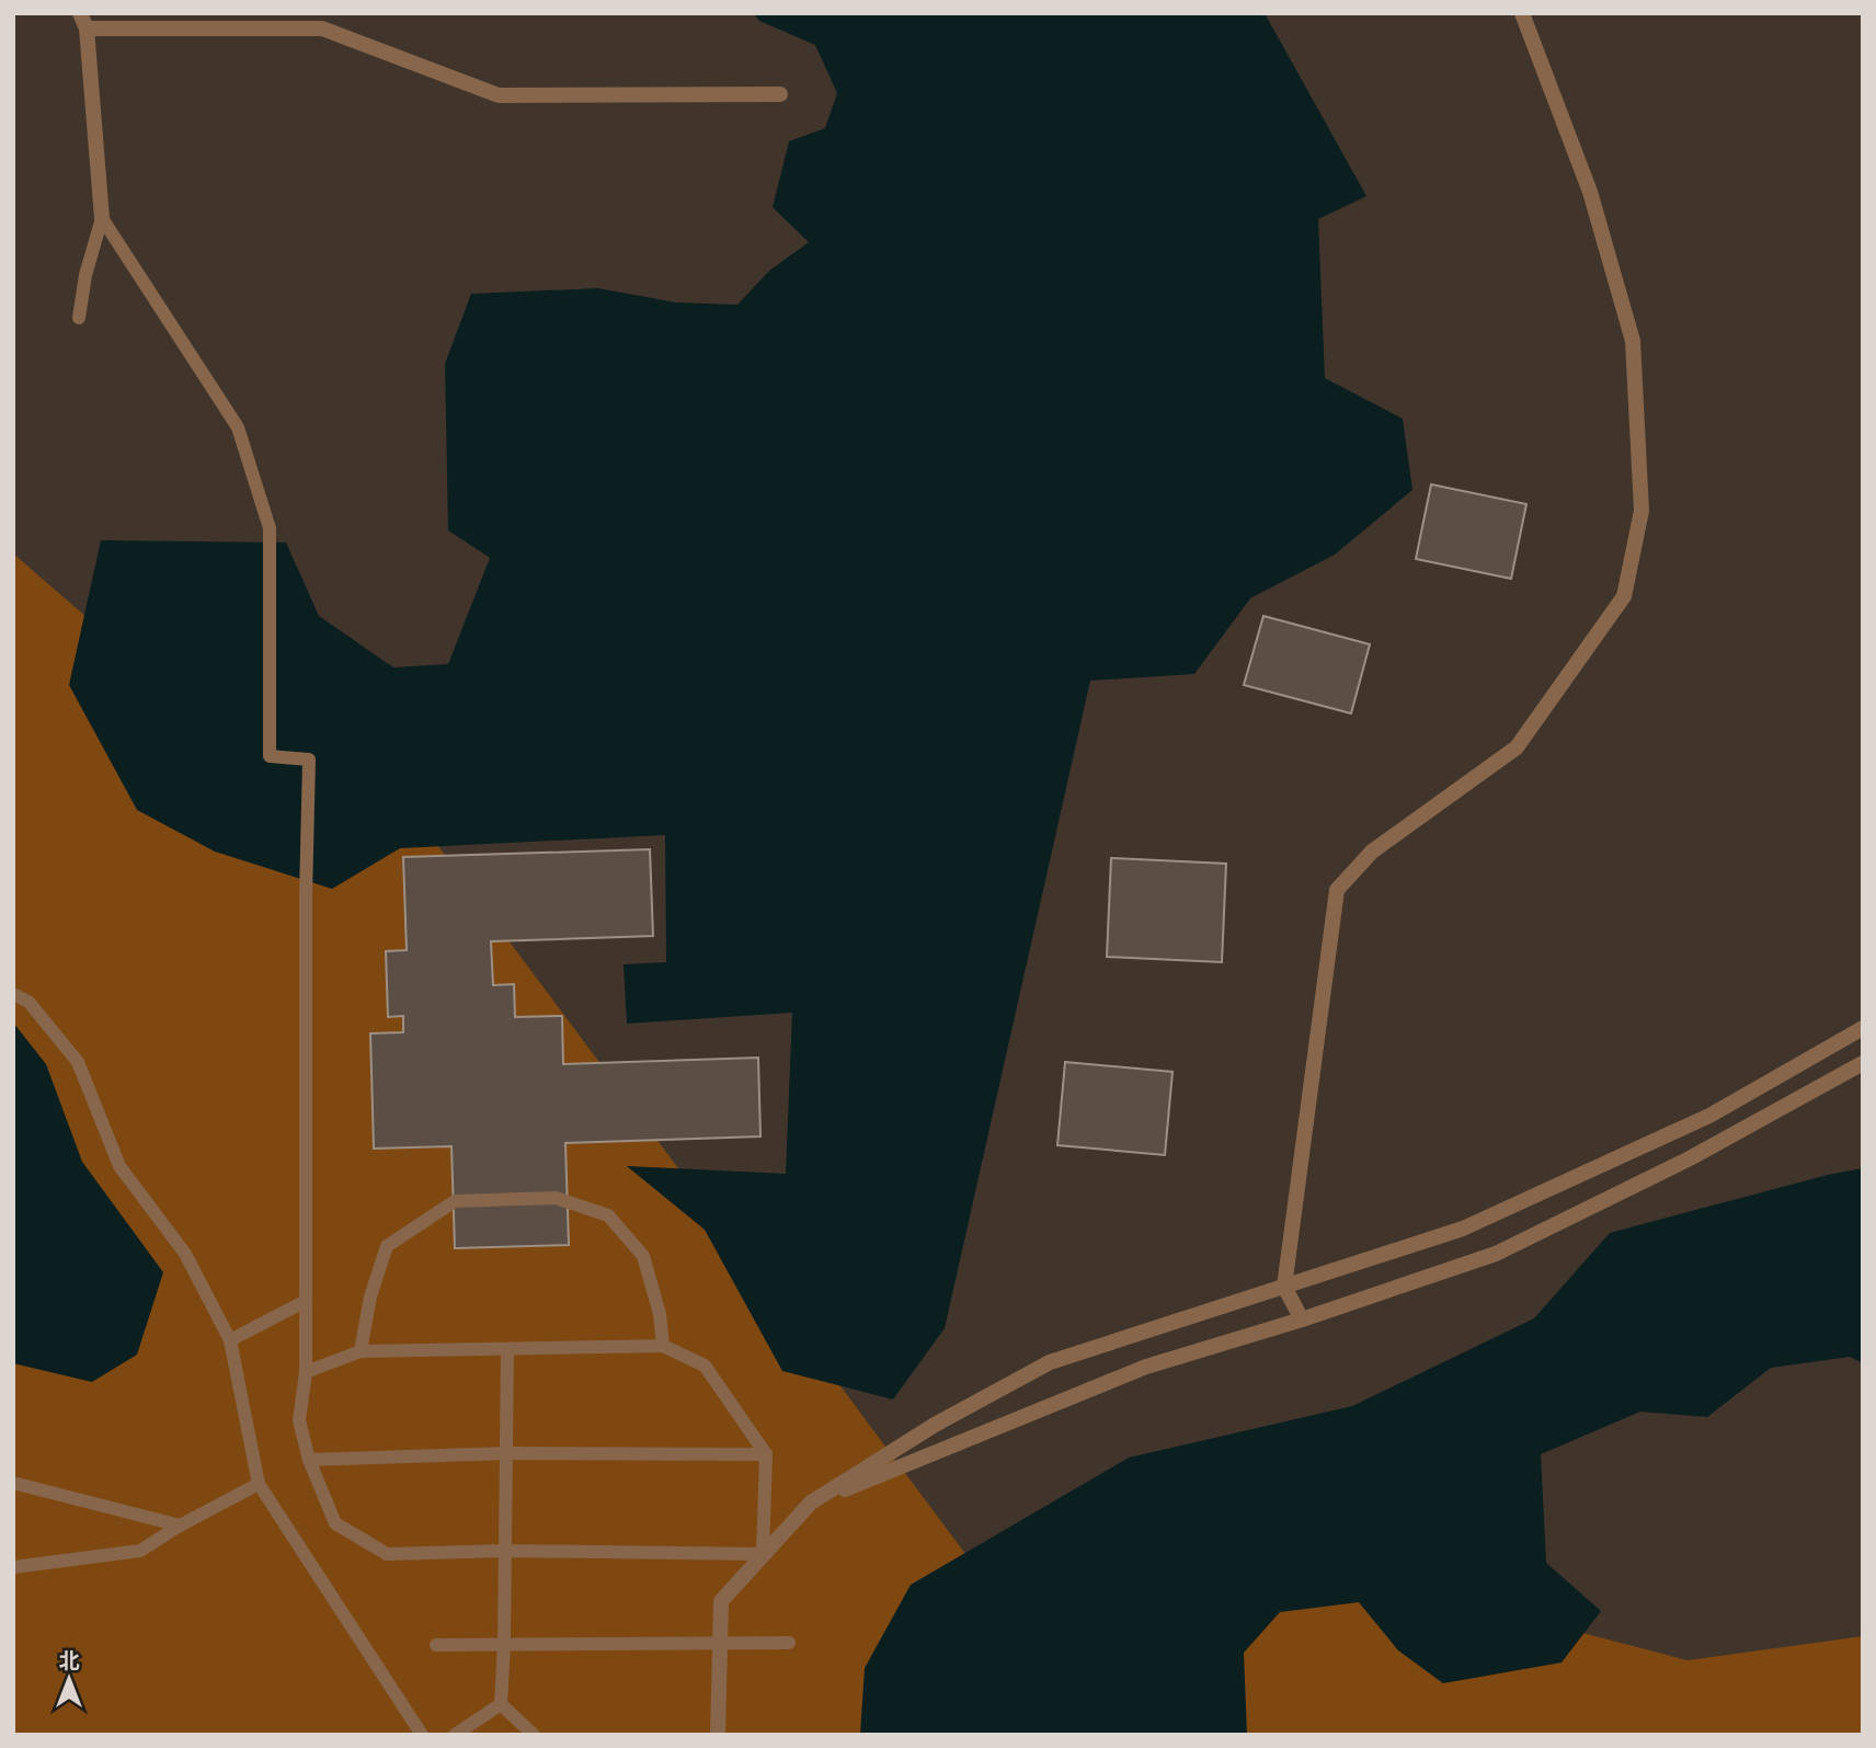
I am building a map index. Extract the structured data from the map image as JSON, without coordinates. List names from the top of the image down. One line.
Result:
{"north":"top"}
